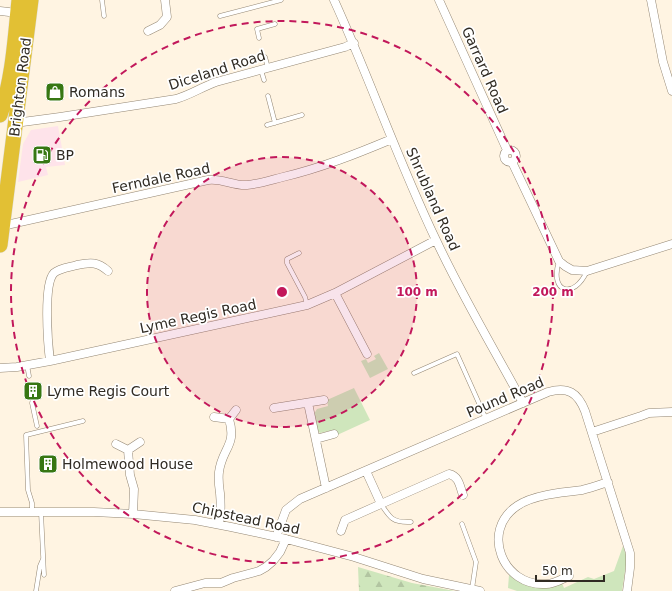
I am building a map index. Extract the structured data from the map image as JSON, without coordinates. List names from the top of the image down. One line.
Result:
{"streets":{"highway":["Brighton Road"],"street":["Diceland Road","Garrard Road","Ferndale Road","Shrubland Road","Lyme Regis Road","Pound Road","Chipstead Road"]},"crossings":[["Diceland Road","Brighton Road"],["Diceland Road","Shrubland Road"],["Brighton Road","Ferndale Road"],["Ferndale Road","Shrubland Road"],["Shrubland Road","Lyme Regis Road"],["Shrubland Road","Pound Road"],["Pound Road","Chipstead Road"]],"places":{"shop":["Romans"],"fuel station":["BP"],"building":["Lyme Regis Court","Holmewood House"]},"scale_bar":"50 m","rings":["100 m","200 m"]}
